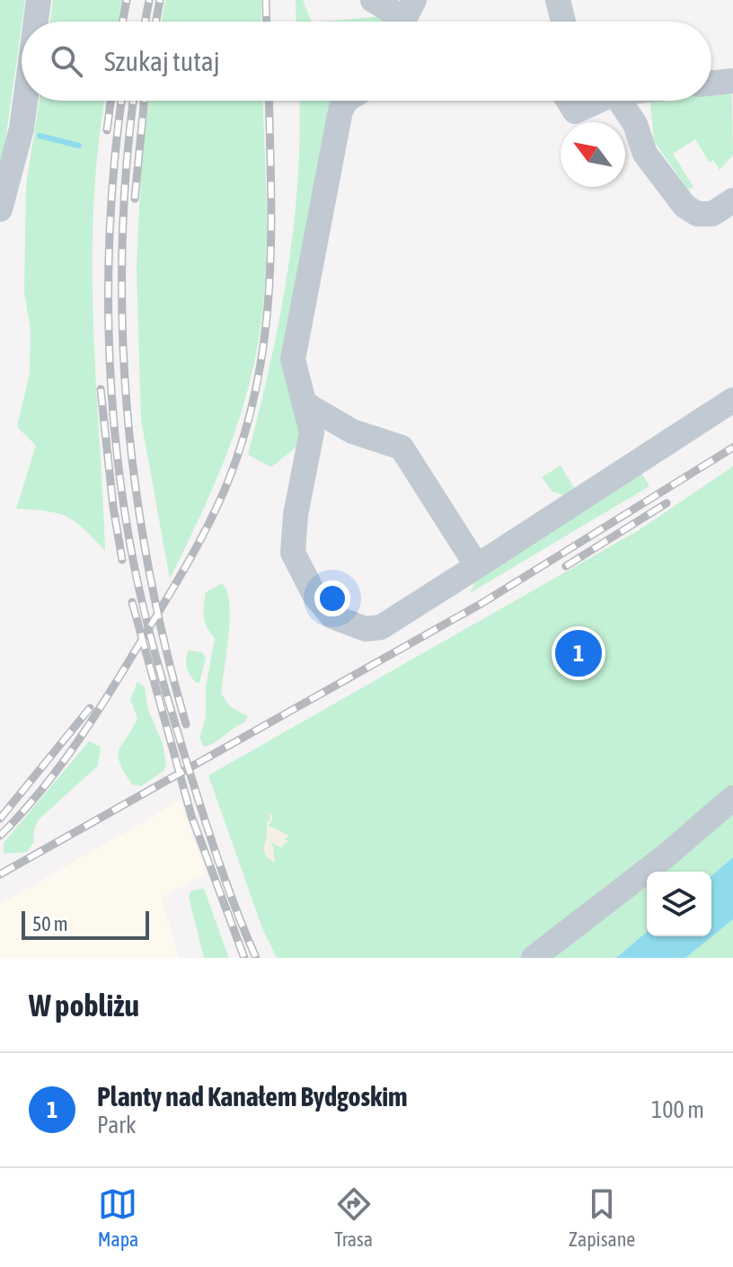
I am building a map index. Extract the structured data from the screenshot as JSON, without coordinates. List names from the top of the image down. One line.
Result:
{"scale_bar":"50 m","north":"top left","page":{"search":"Szukaj tutaj","pins":"1","scale":"50 m","heading":"W pobliżu","list":[{"mark":"1","name":"Planty nad Kanałem Bydgoskim","note":"Park","value":"100 m"}],"nav":["Mapa","Trasa","Zapisane"]}}
